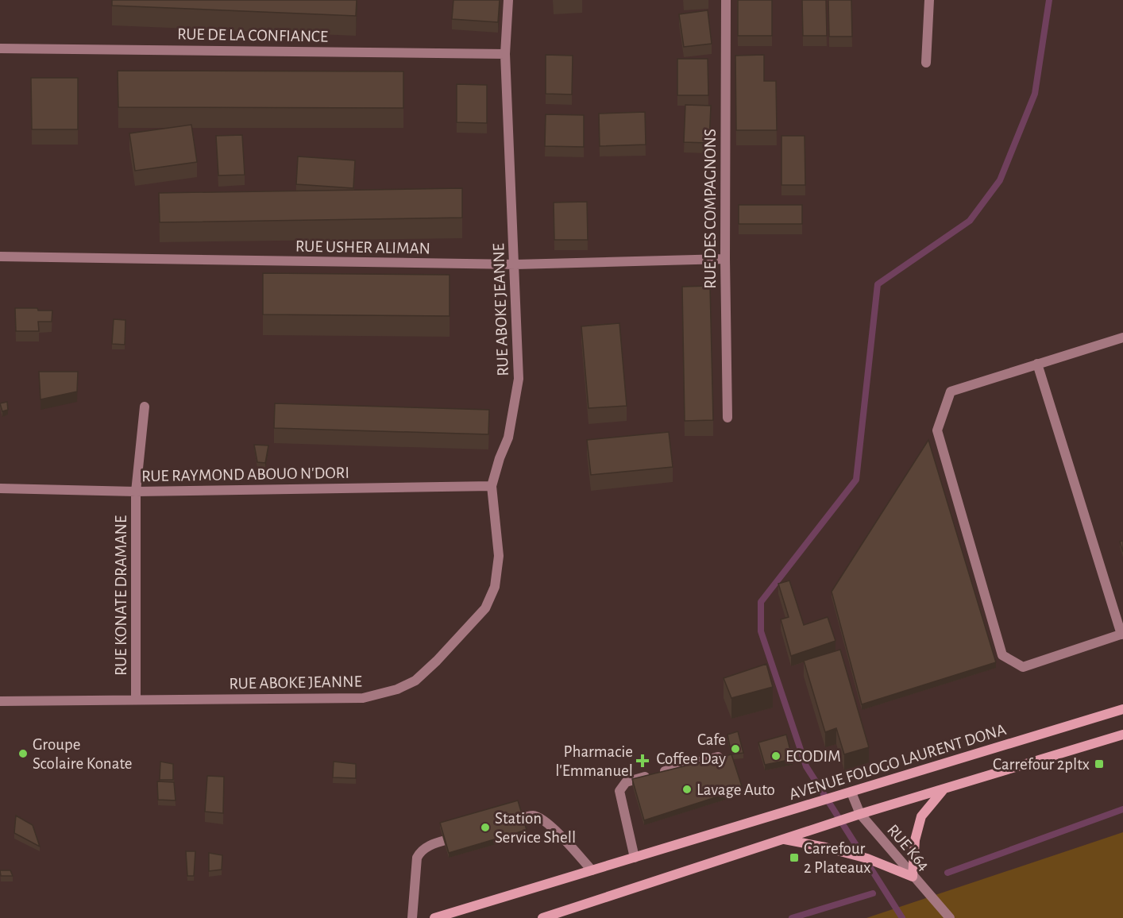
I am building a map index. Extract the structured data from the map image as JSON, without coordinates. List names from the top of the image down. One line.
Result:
{"streets":{"main road":["AVENUE FOLOGO LAURENT DONA"],"street":["RUE DE LA CONFIANCE","RUE DES COMPAGNONS","RUE USHER ALIMAN","RUE ABOKE JEANNE","RUE RAYMOND ABOUO N'DORI","RUE KONATE DRAMANE","RUE K64"]},"crossings":[["RUE DE LA CONFIANCE","RUE ABOKE JEANNE"],["RUE DES COMPAGNONS","RUE USHER ALIMAN"],["RUE USHER ALIMAN","RUE ABOKE JEANNE"],["RUE ABOKE JEANNE","RUE RAYMOND ABOUO N'DORI"],["RUE ABOKE JEANNE","RUE KONATE DRAMANE"],["RUE RAYMOND ABOUO N'DORI","RUE KONATE DRAMANE"],["AVENUE FOLOGO LAURENT DONA","RUE K64"]],"places":{"other":["Cafe Coffee Day","Groupe Scolaire Konate","ECODIM","Lavage Auto","Station Service Shell"],"health":["Pharmacie l'Emmanuel"],"transit":["Carrefour 2pltx","Carrefour 2 Plateaux"]}}
